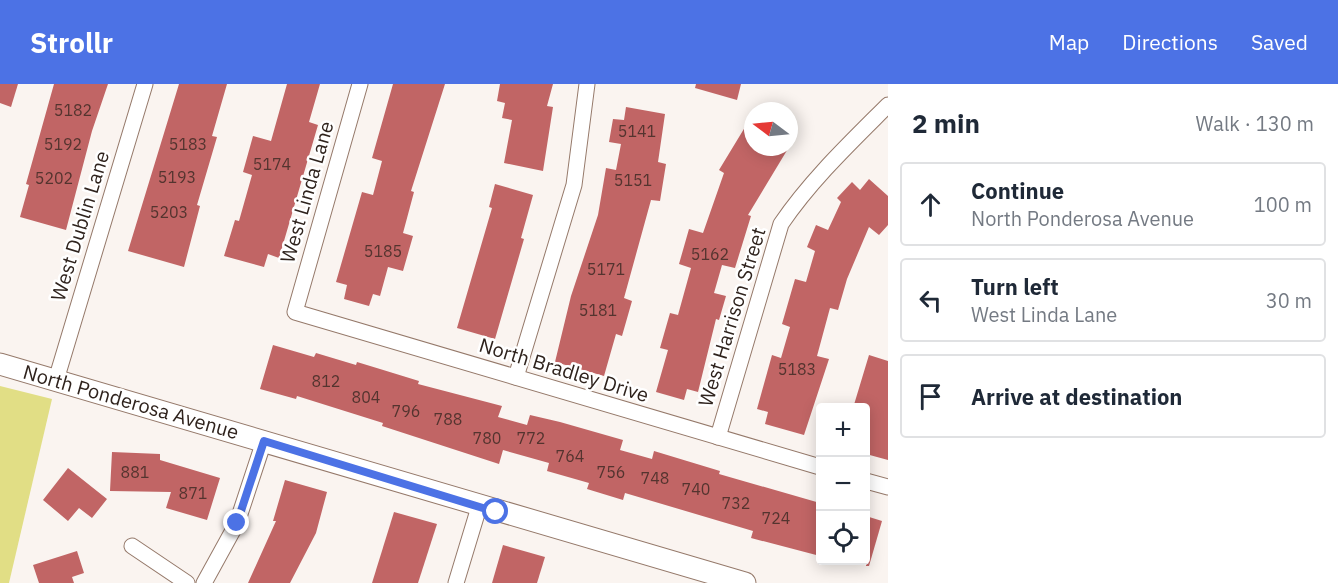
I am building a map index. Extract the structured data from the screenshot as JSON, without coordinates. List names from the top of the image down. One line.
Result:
{"streets":{"street":["West Linda Lane","West Dublin Lane","West Harrison Street","North Bradley Drive","North Ponderosa Avenue"]},"crossings":[["West Linda Lane","North Bradley Drive"],["West Dublin Lane","North Ponderosa Avenue"],["West Harrison Street","North Bradley Drive"]],"house_numbers":["5182","5141","5192","5183","5174","5193","5202","5151","5203","5185","5162","5171","5181","5183","812","804","796","788","780","772","764","881","756","748","740","871","732","724"],"north":"left","page":{"header":"Strollr","nav":["Map","Directions","Saved"],"heading":["2 min","Walk · 130 m"],"list":[["Continue","North Ponderosa Avenue","100 m"],["Turn left","West Linda Lane","30 m"],"Arrive at destination"],"map_buttons":["+","−"]}}
